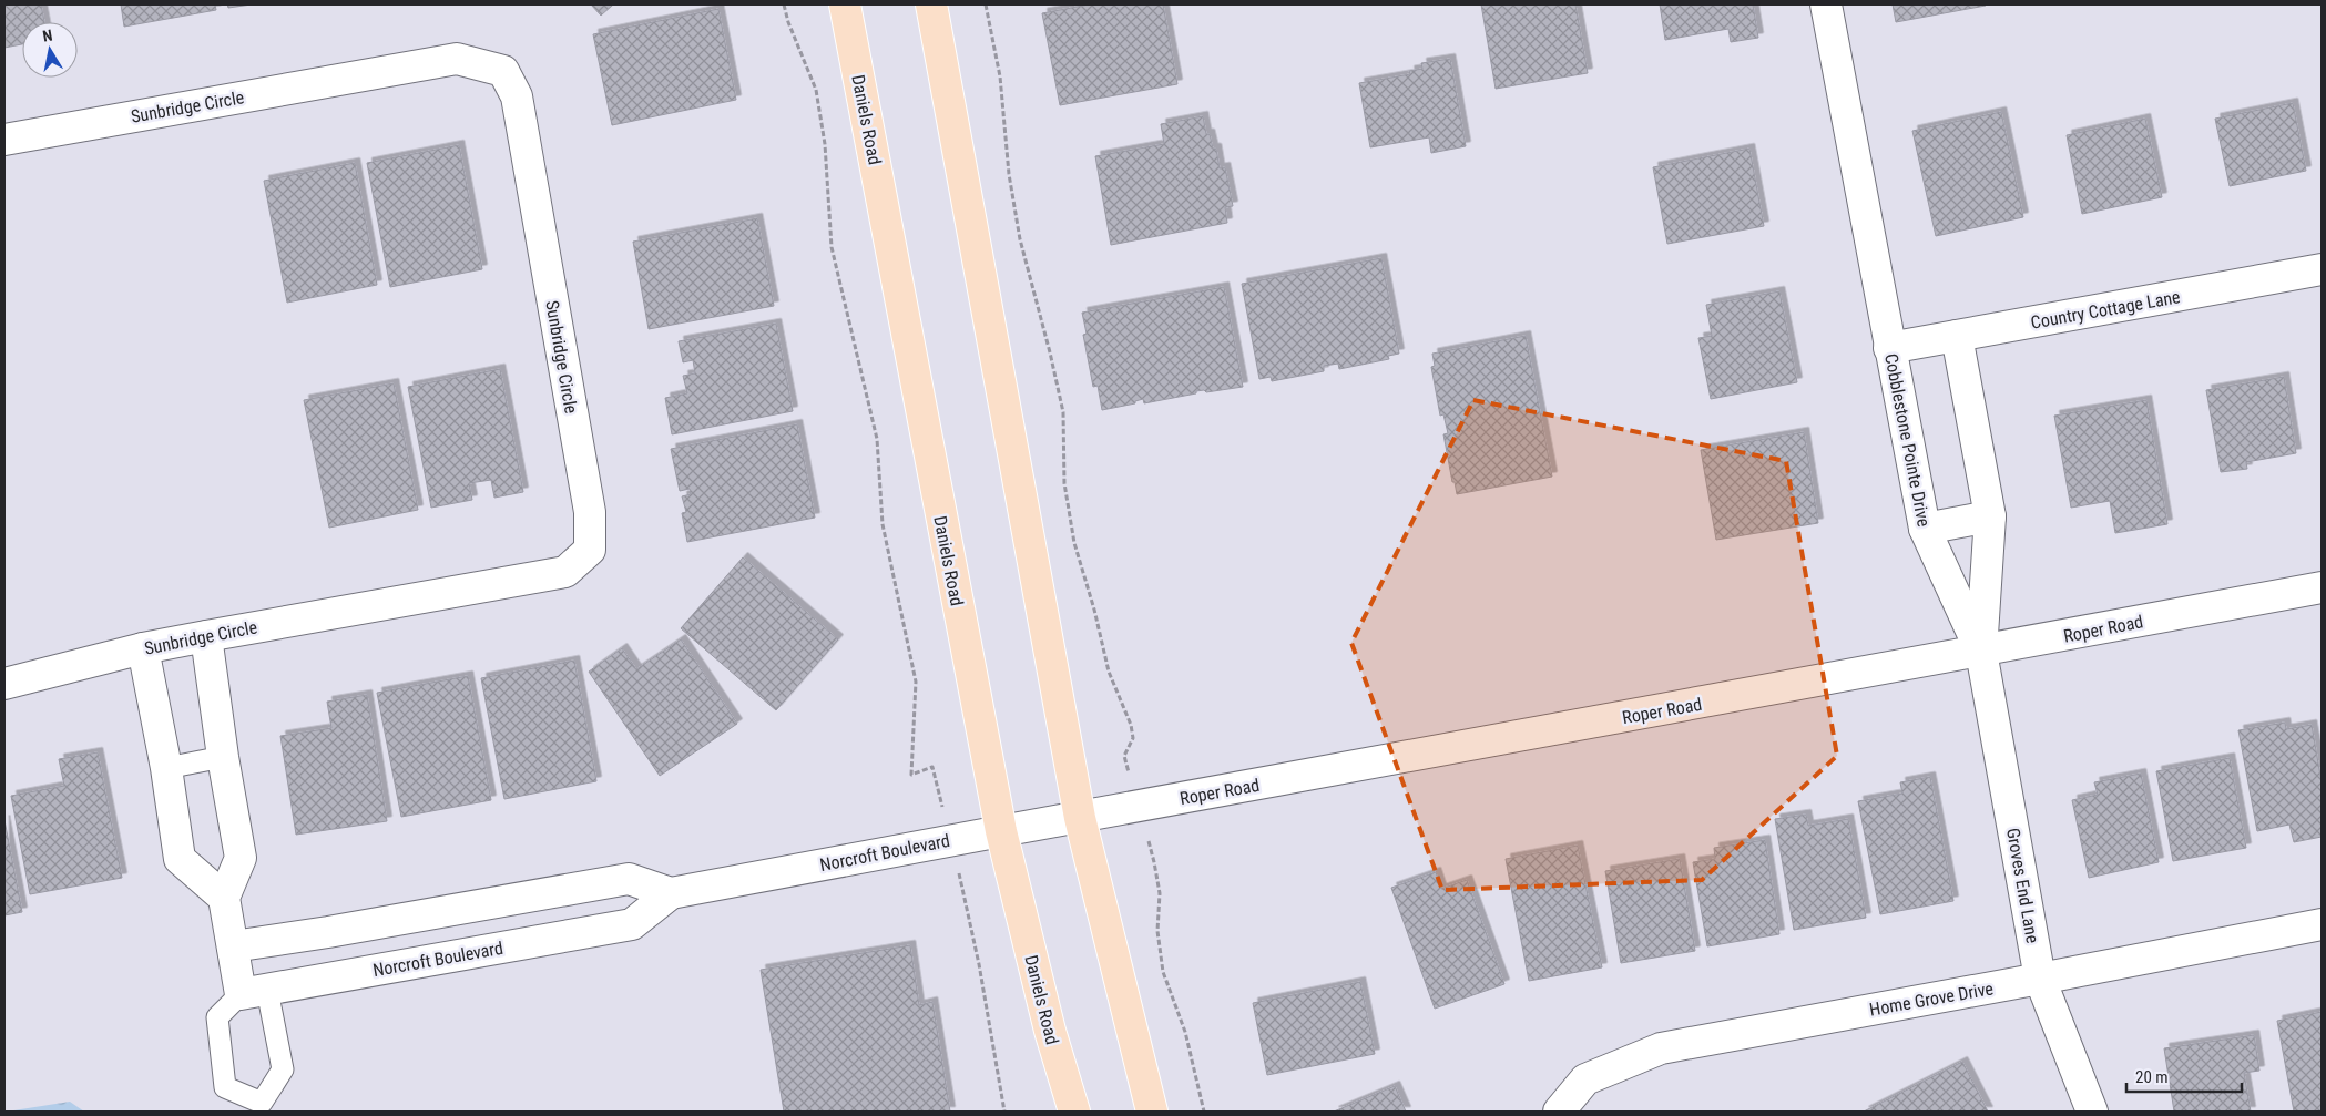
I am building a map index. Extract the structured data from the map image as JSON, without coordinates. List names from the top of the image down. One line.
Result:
{"streets":{"main road":["Daniels Road"],"street":["Sunbridge Circle","Country Cottage Lane","Cobblestone Pointe Drive","Roper Road","Norcroft Boulevard","Groves End Lane","Home Grove Drive"]},"crossings":[["Daniels Road","Roper Road"],["Daniels Road","Norcroft Boulevard"],["Country Cottage Lane","Cobblestone Pointe Drive"],["Cobblestone Pointe Drive","Roper Road"],["Cobblestone Pointe Drive","Groves End Lane"],["Roper Road","Norcroft Boulevard"],["Roper Road","Groves End Lane"],["Groves End Lane","Home Grove Drive"]],"scale_bar":"20 m","north":"top"}
